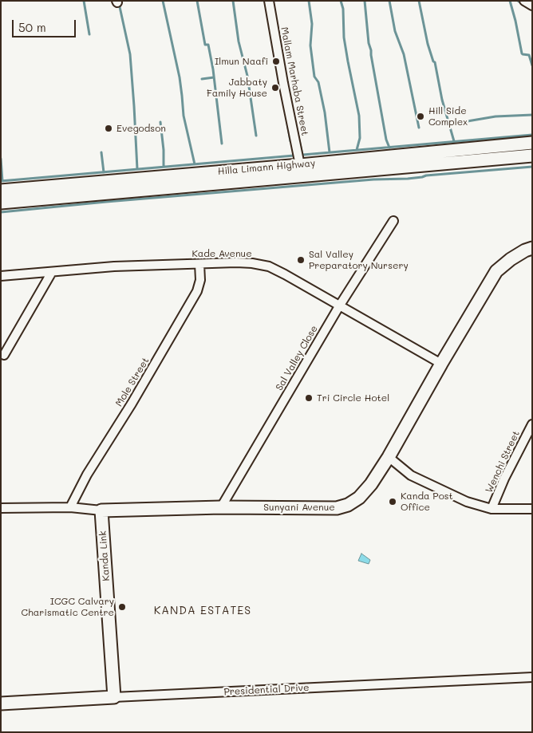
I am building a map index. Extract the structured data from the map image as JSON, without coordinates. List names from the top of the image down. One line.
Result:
{"streets":{"main road":["Hilla Limann Highway","Sunyani Avenue","Kanda Link","Presidential Drive"],"street":["Mallam Marhaba Street","Kade Avenue","Sal Valley Close","Mole Street","Wenchi Street"]},"crossings":[["Mallam Marhaba Street","Hilla Limann Highway"],["Kade Avenue","Sal Valley Close"],["Kade Avenue","Mole Street"],["Kade Avenue","Sunyani Avenue"],["Sal Valley Close","Sunyani Avenue"],["Mole Street","Sunyani Avenue"],["Sunyani Avenue","Kanda Link"],["Kanda Link","Presidential Drive"]],"districts":["KANDA ESTATES"],"places":["Ilmun Naafi","Jabbaty Family House","Hill Side Complex","Evegodson","Sal Valley Preparatory Nursery","Tri Circle Hotel","Kanda Post Office","ICGC Calvary Charismatic Centre"],"scale_bar":"50 m"}
